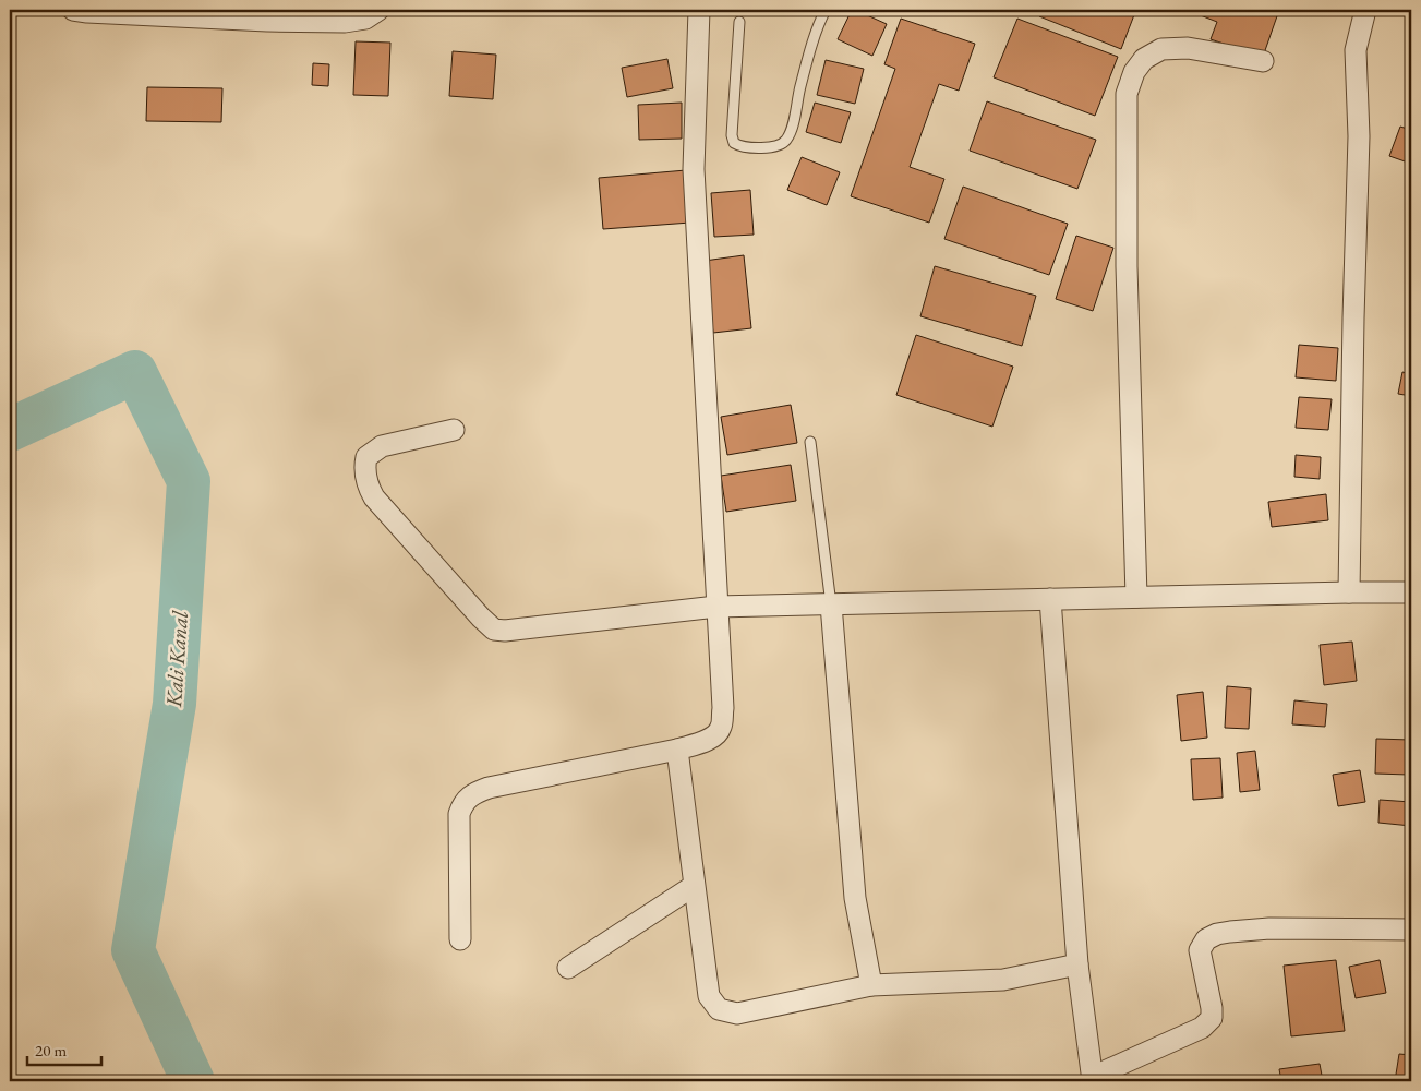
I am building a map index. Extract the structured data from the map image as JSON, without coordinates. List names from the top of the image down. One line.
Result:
{"water":["Kali Kanal"],"scale_bar":"20 m"}
